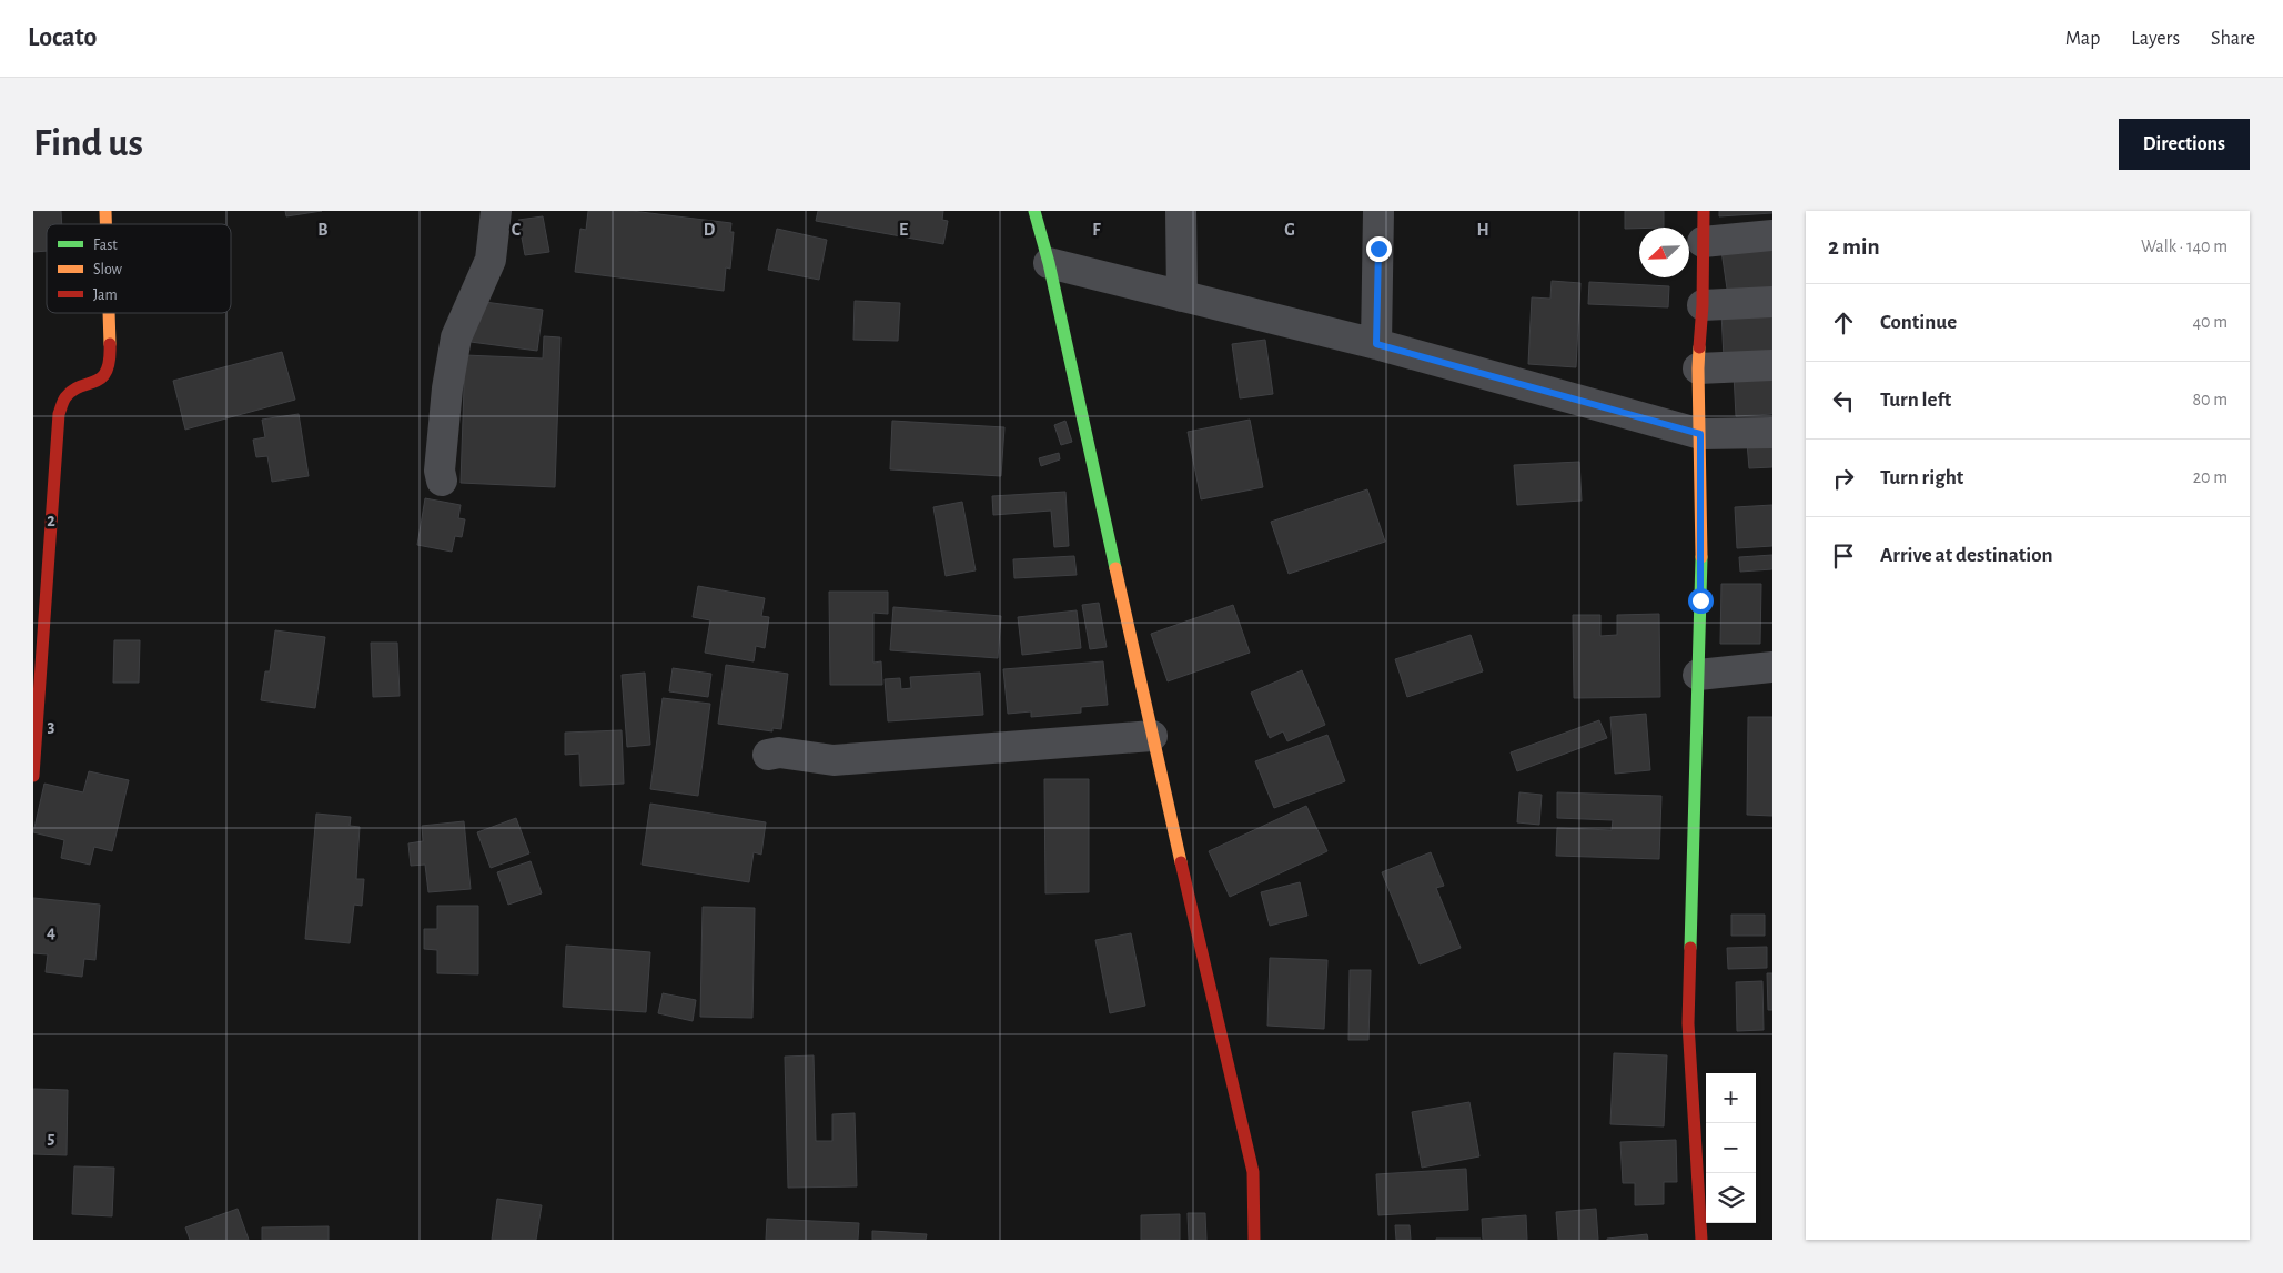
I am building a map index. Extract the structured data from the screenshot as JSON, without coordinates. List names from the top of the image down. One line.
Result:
{"legend":["Fast","Slow","Jam"],"north":"bottom left","page":{"header":"Locato","nav":["Map","Layers","Share"],"buttons":"Directions","title":"Find us","heading":["2 min","Walk · 140 m"],"list":[["Continue","40 m"],["Turn left","80 m"],["Turn right","20 m"],"Arrive at destination"],"map_buttons":["+","−"]},"grid":{"columns":["B","C","D","E","F","G","H"],"rows":["2","3","4","5"]}}
